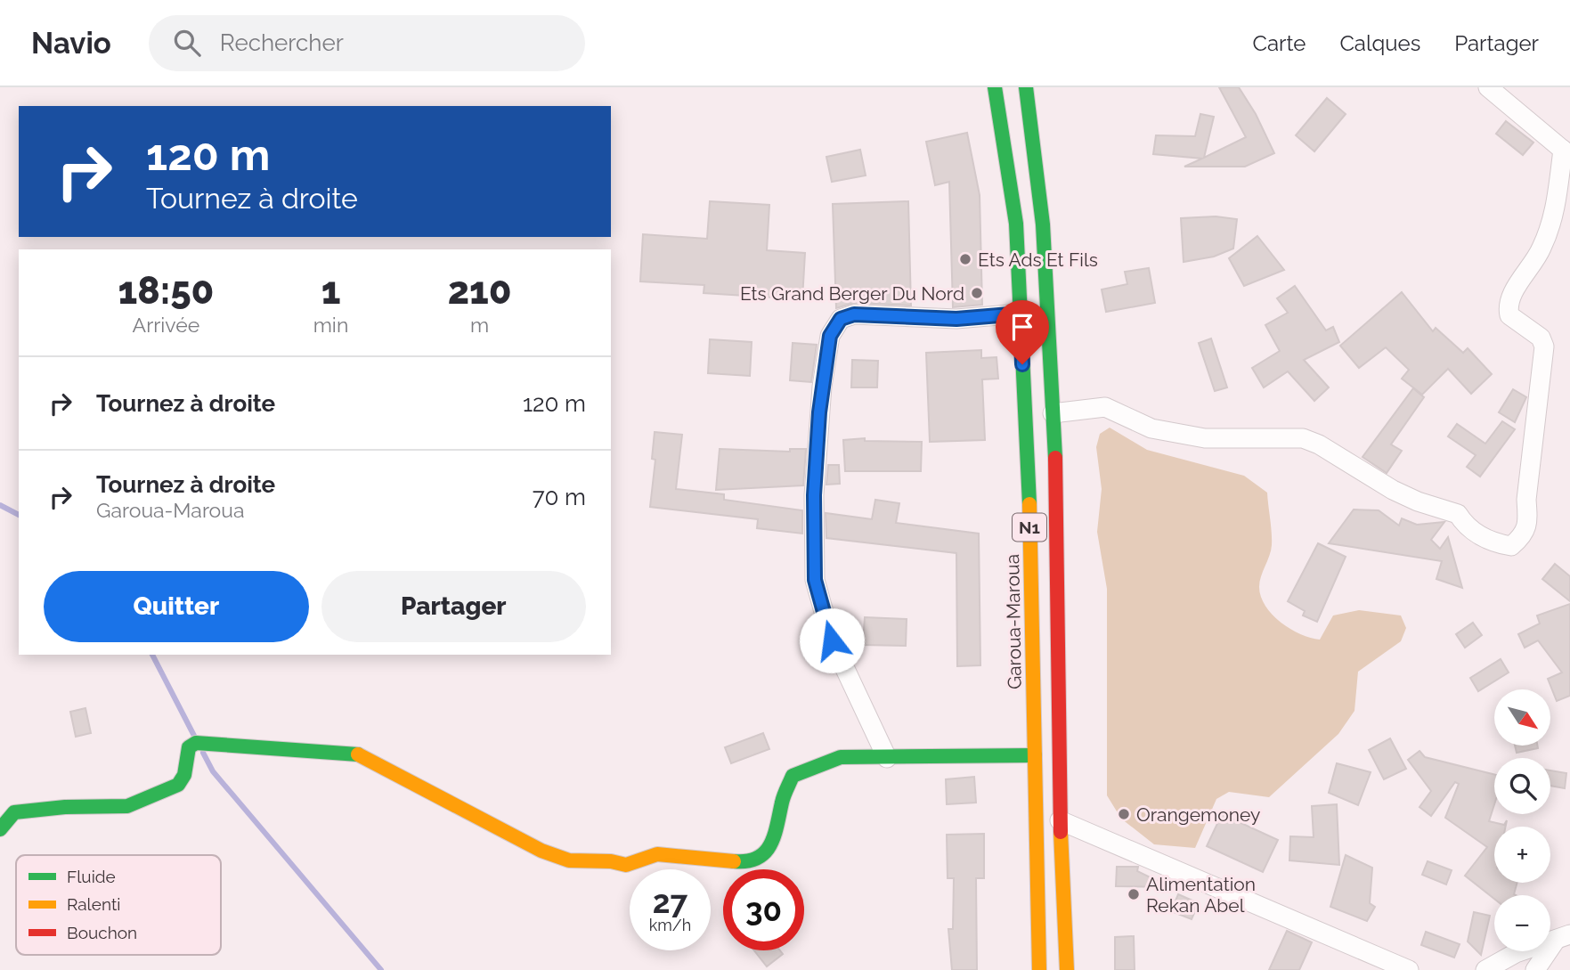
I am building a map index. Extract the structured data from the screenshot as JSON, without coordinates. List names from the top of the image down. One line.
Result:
{"streets":{"main road":["N1","Garoua-Maroua"]},"places":["Ets Ads Et Fils","Ets Grand Berger Du Nord","Orangemoney","Alimentation Rekan Abel"],"legend":["Fluide","Ralenti","Bouchon"],"north":"bottom right","page":{"header":"Navio","search":"Rechercher","nav":["Carte","Calques","Partager"],"turn":["120 m","Tournez à droite"],"eta":["18:50","Arrivée","1","min","210","m"],"list":[{"name":"Tournez à droite","value":"120 m"},{"name":"Tournez à droite","note":"Garoua-Maroua","value":"70 m"}],"buttons":["Quitter","Partager"],"map_buttons":["+","−"],"speed":"27 km/h","limit":"30"}}
